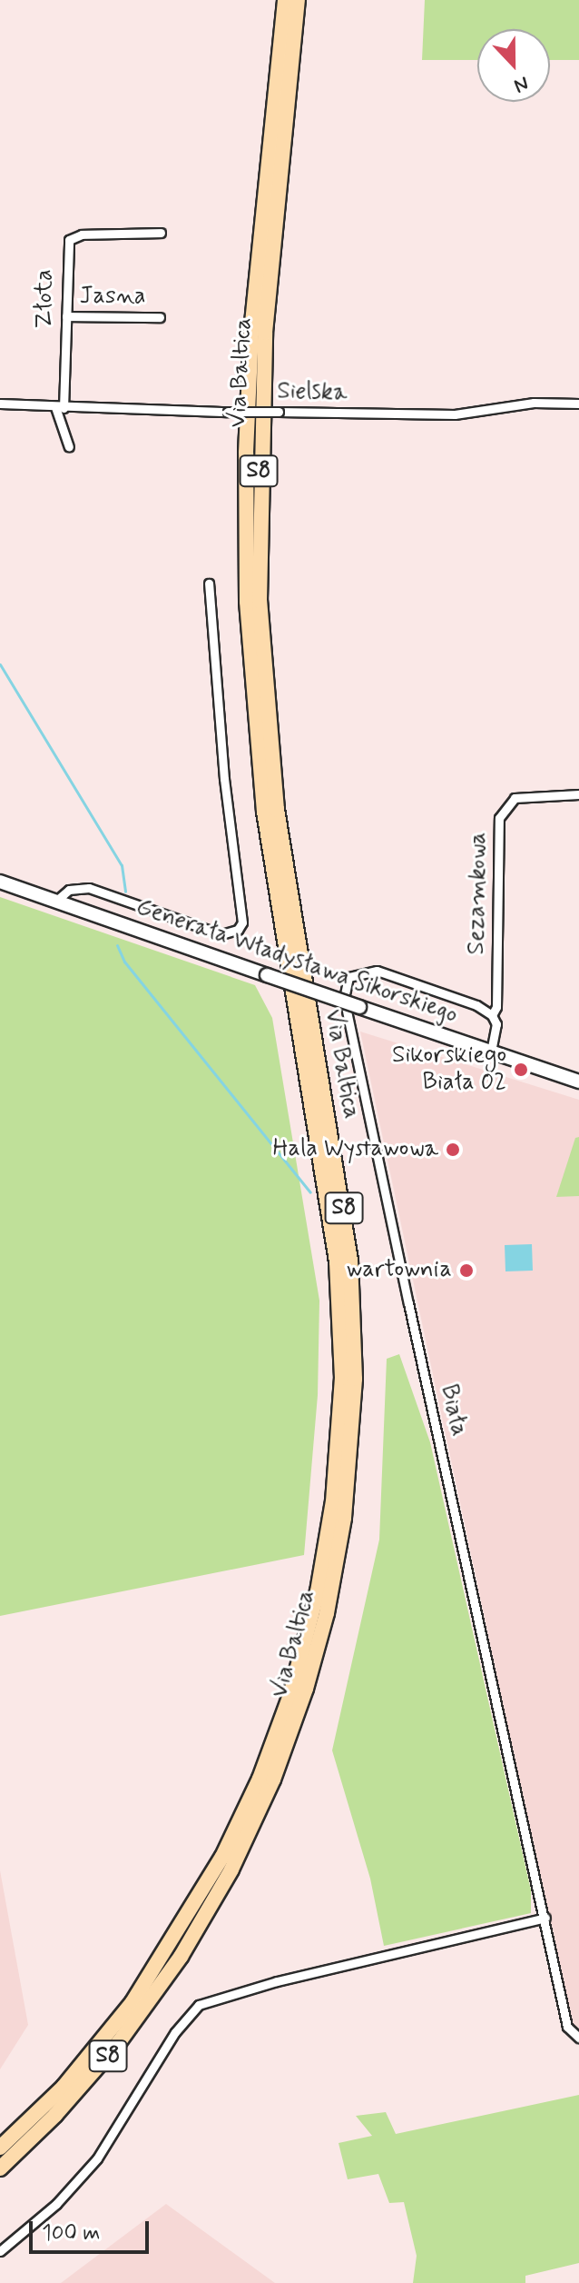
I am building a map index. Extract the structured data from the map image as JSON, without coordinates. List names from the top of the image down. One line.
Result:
{"streets":{"highway":["Via Baltica","S8"],"street":["Jasna","Złota","Sielska","Sezamkowa","Generała Władysława Sikorskiego","Biała"]},"crossings":[["Jasna","Złota"],["Złota","Sielska"],["Sezamkowa","Biała"]],"places":["Sikorskiego Biała 02","Hala Wystawowa","wartownia"],"scale_bar":"100 m","north":"bottom"}
